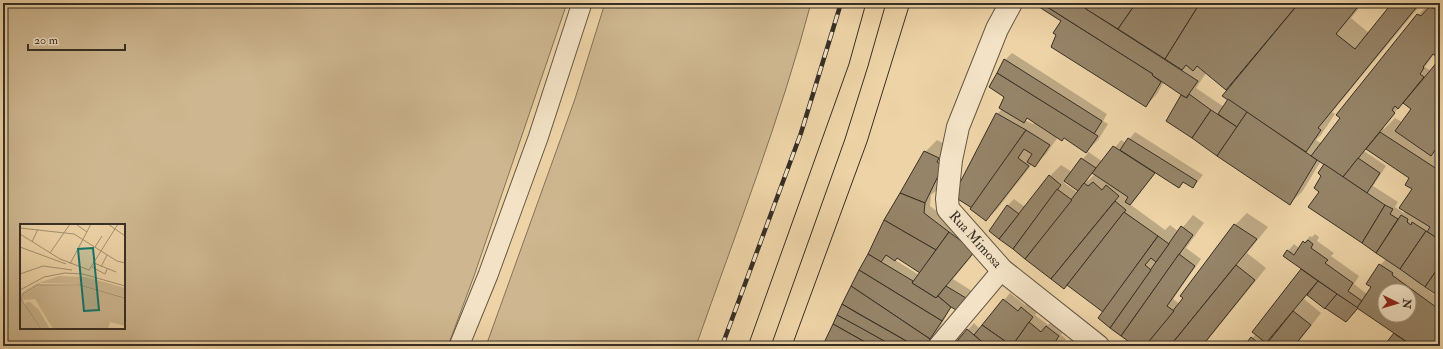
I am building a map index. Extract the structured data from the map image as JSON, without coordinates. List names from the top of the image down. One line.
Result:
{"streets":{"street":["Rua Mimosa"]},"scale_bar":"20 m","north":"right"}
